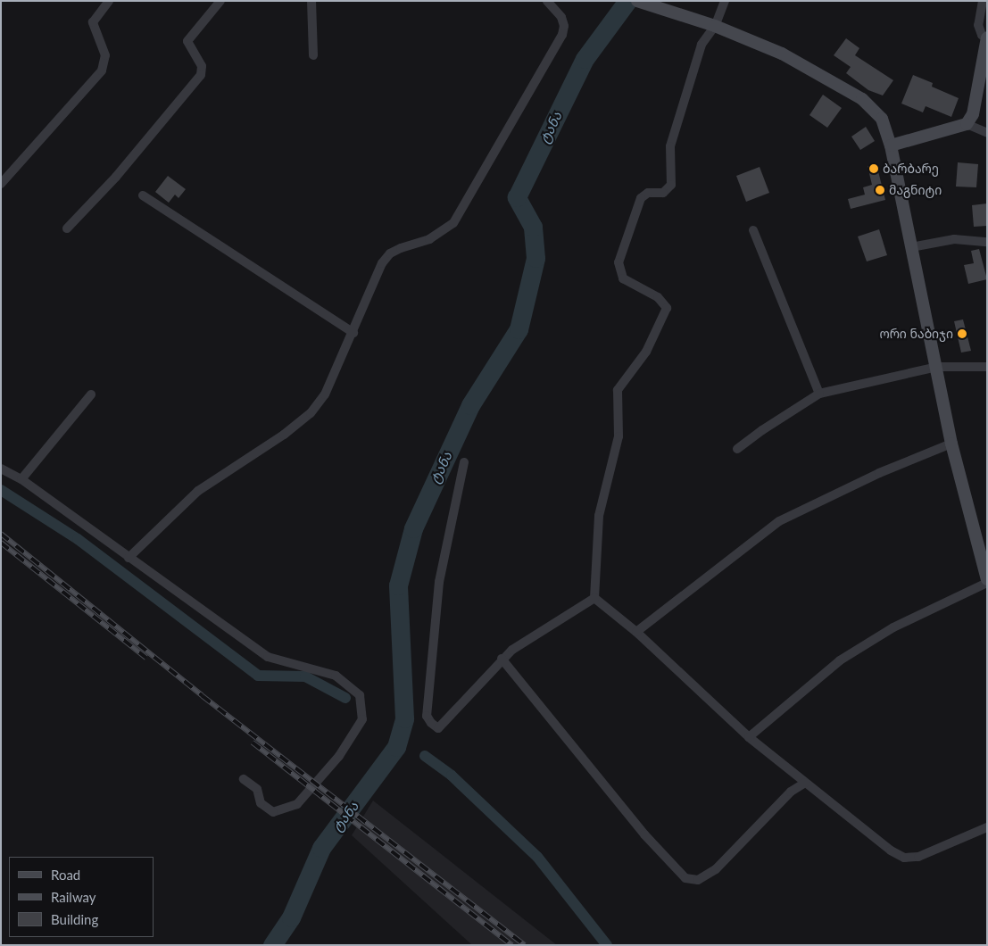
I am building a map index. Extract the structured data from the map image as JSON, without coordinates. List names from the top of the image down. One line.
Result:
{"water":["ტანა"],"places":["ბარბარე","მაგნიტი","ორი ნაბიჯი"],"legend":["Road","Railway","Building"]}
